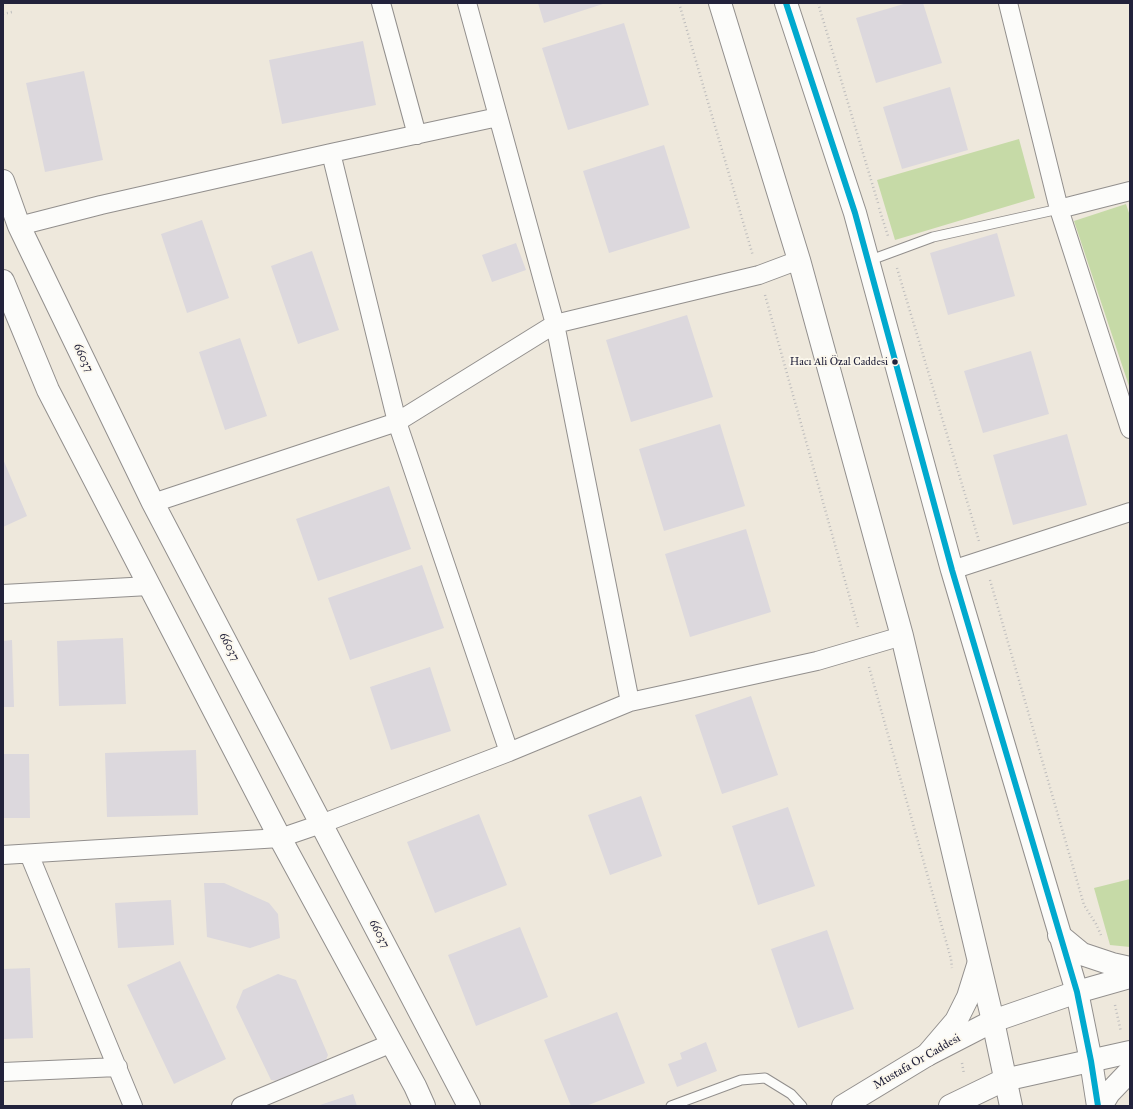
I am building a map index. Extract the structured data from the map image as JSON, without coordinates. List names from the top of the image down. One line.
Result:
{"streets":{"main road":["66037","Mustafa Or Caddesi"]},"places":["Hacı Ali Özal Caddesi"]}
